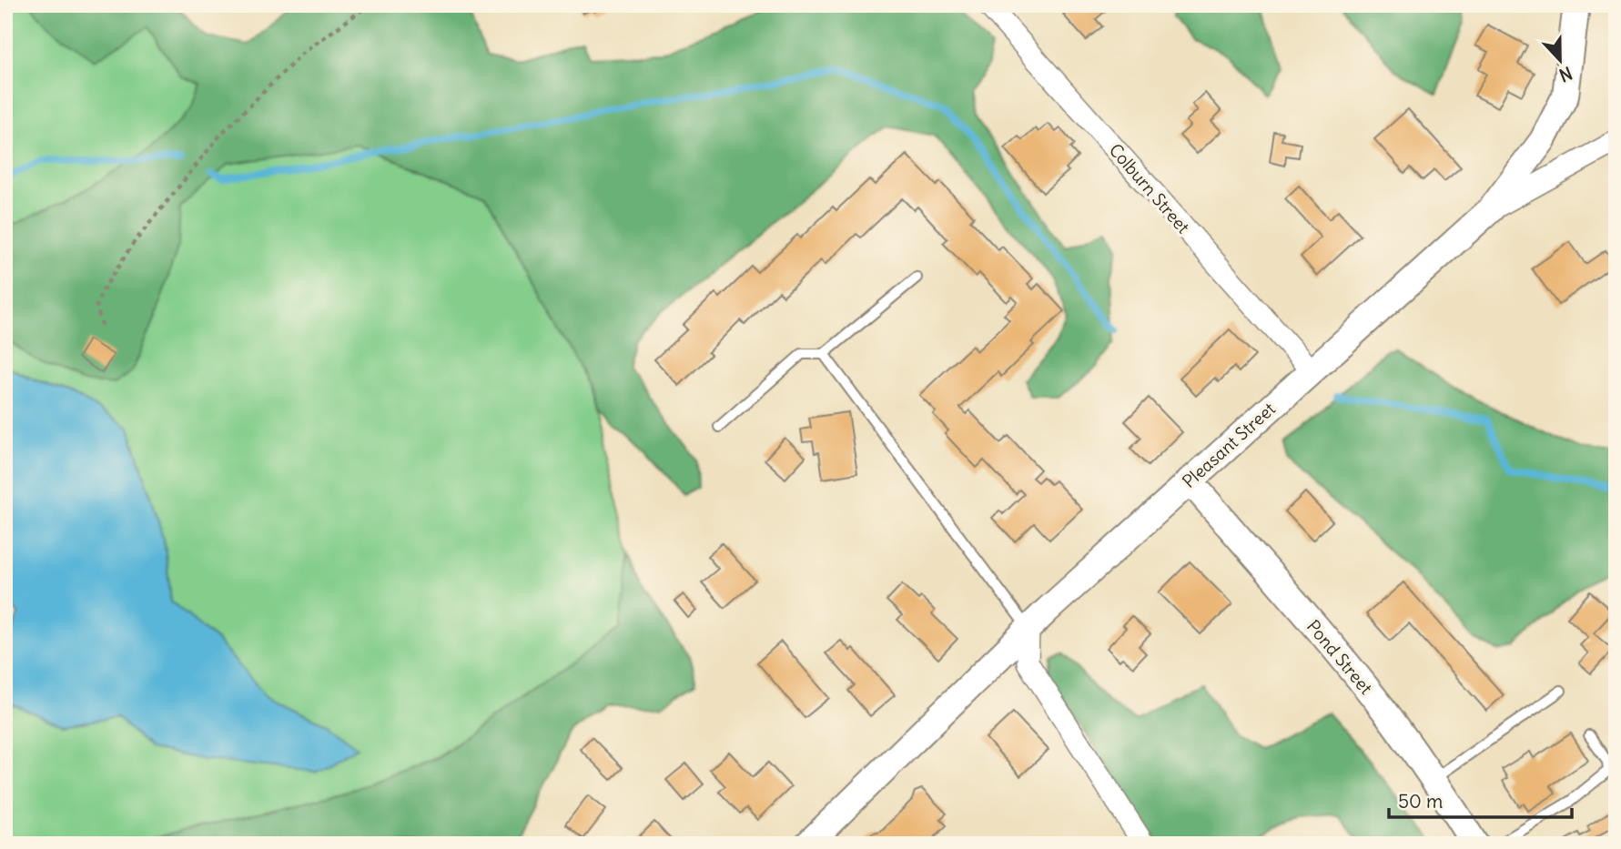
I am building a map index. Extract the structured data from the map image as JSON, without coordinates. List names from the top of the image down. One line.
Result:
{"streets":{"street":["Colburn Street","Pleasant Street","Pond Street"]},"crossings":[["Colburn Street","Pleasant Street"],["Pleasant Street","Pond Street"]],"scale_bar":"50 m","north":"bottom"}
